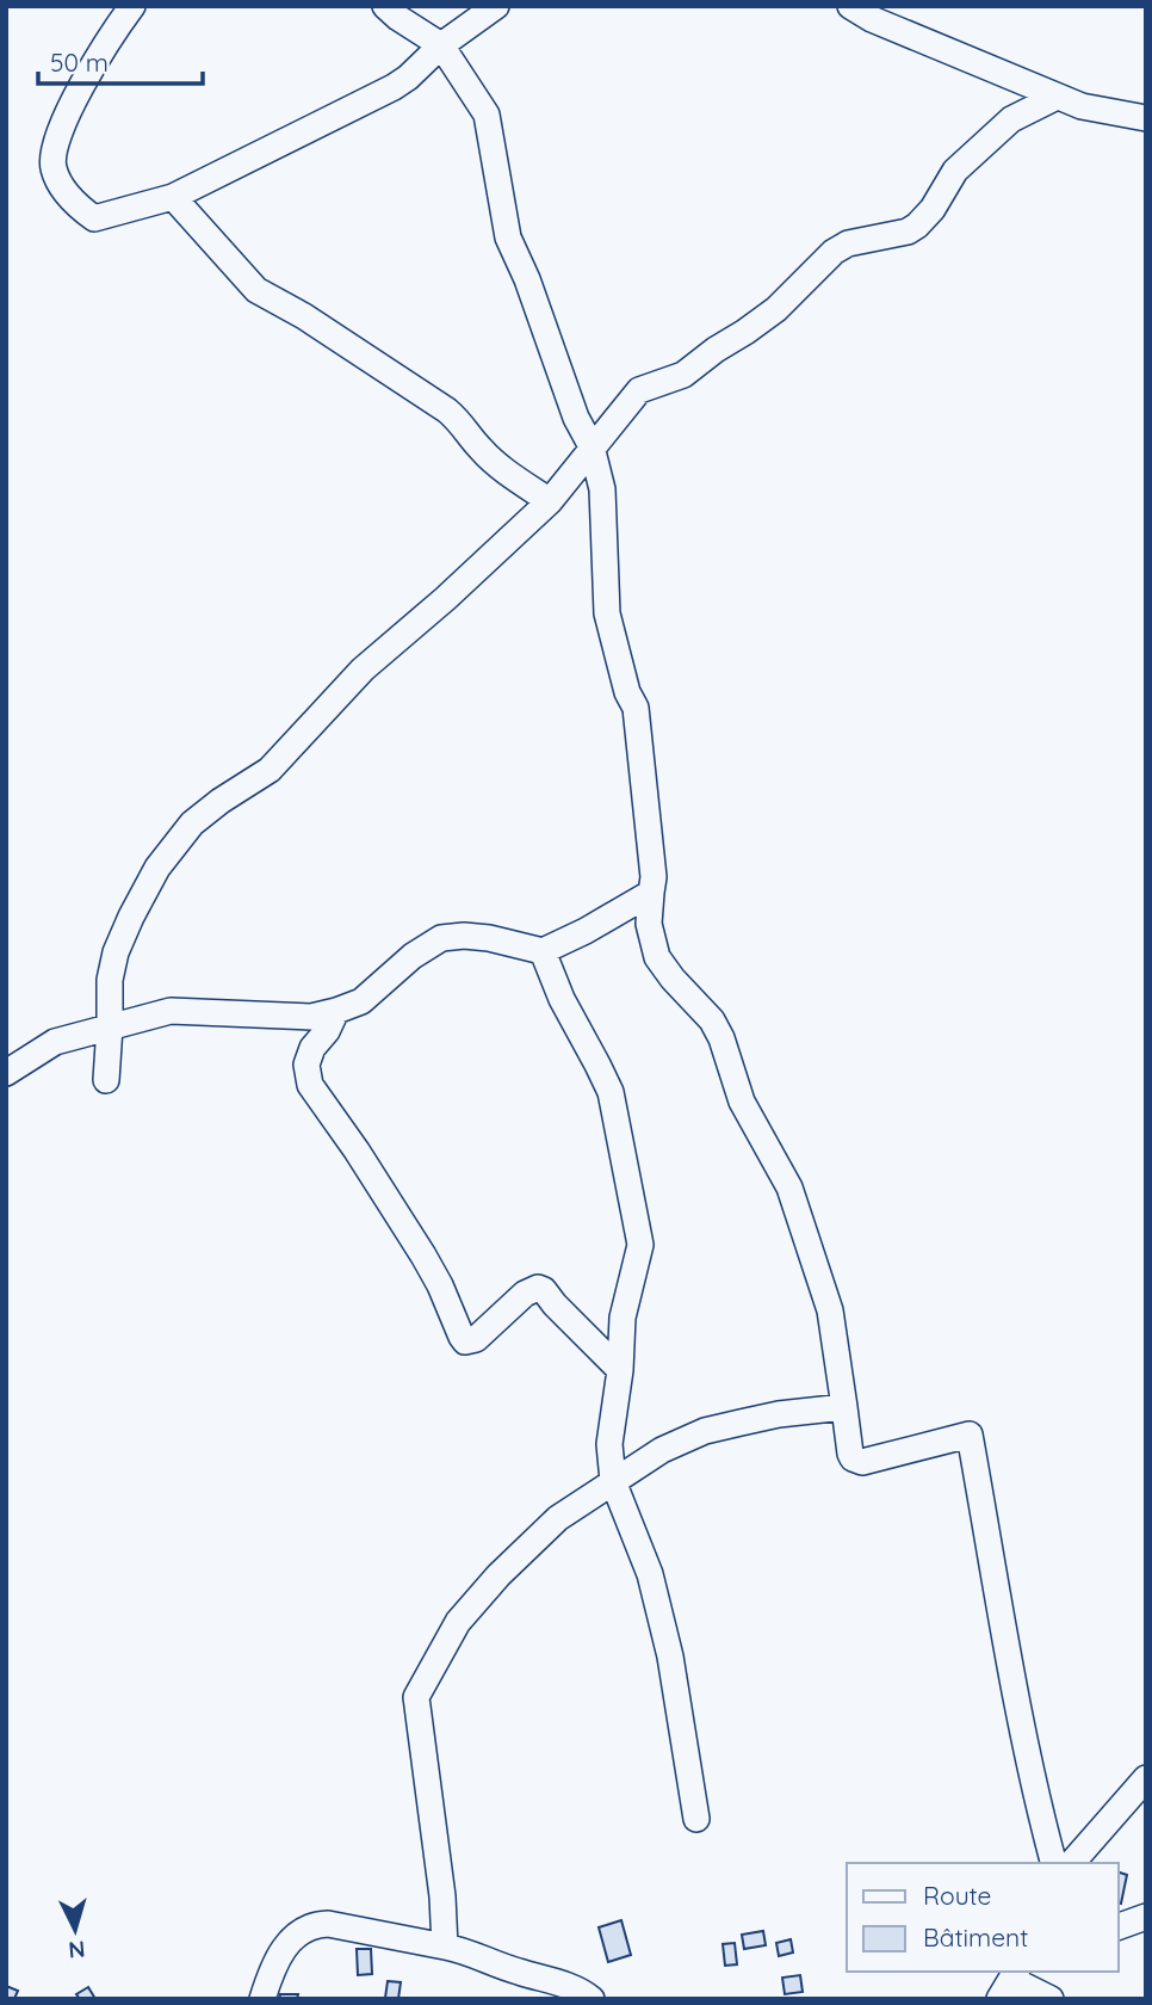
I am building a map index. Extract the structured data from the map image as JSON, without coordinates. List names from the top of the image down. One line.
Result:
{"legend":["Route","Bâtiment"],"scale_bar":"50 m","north":"bottom"}
